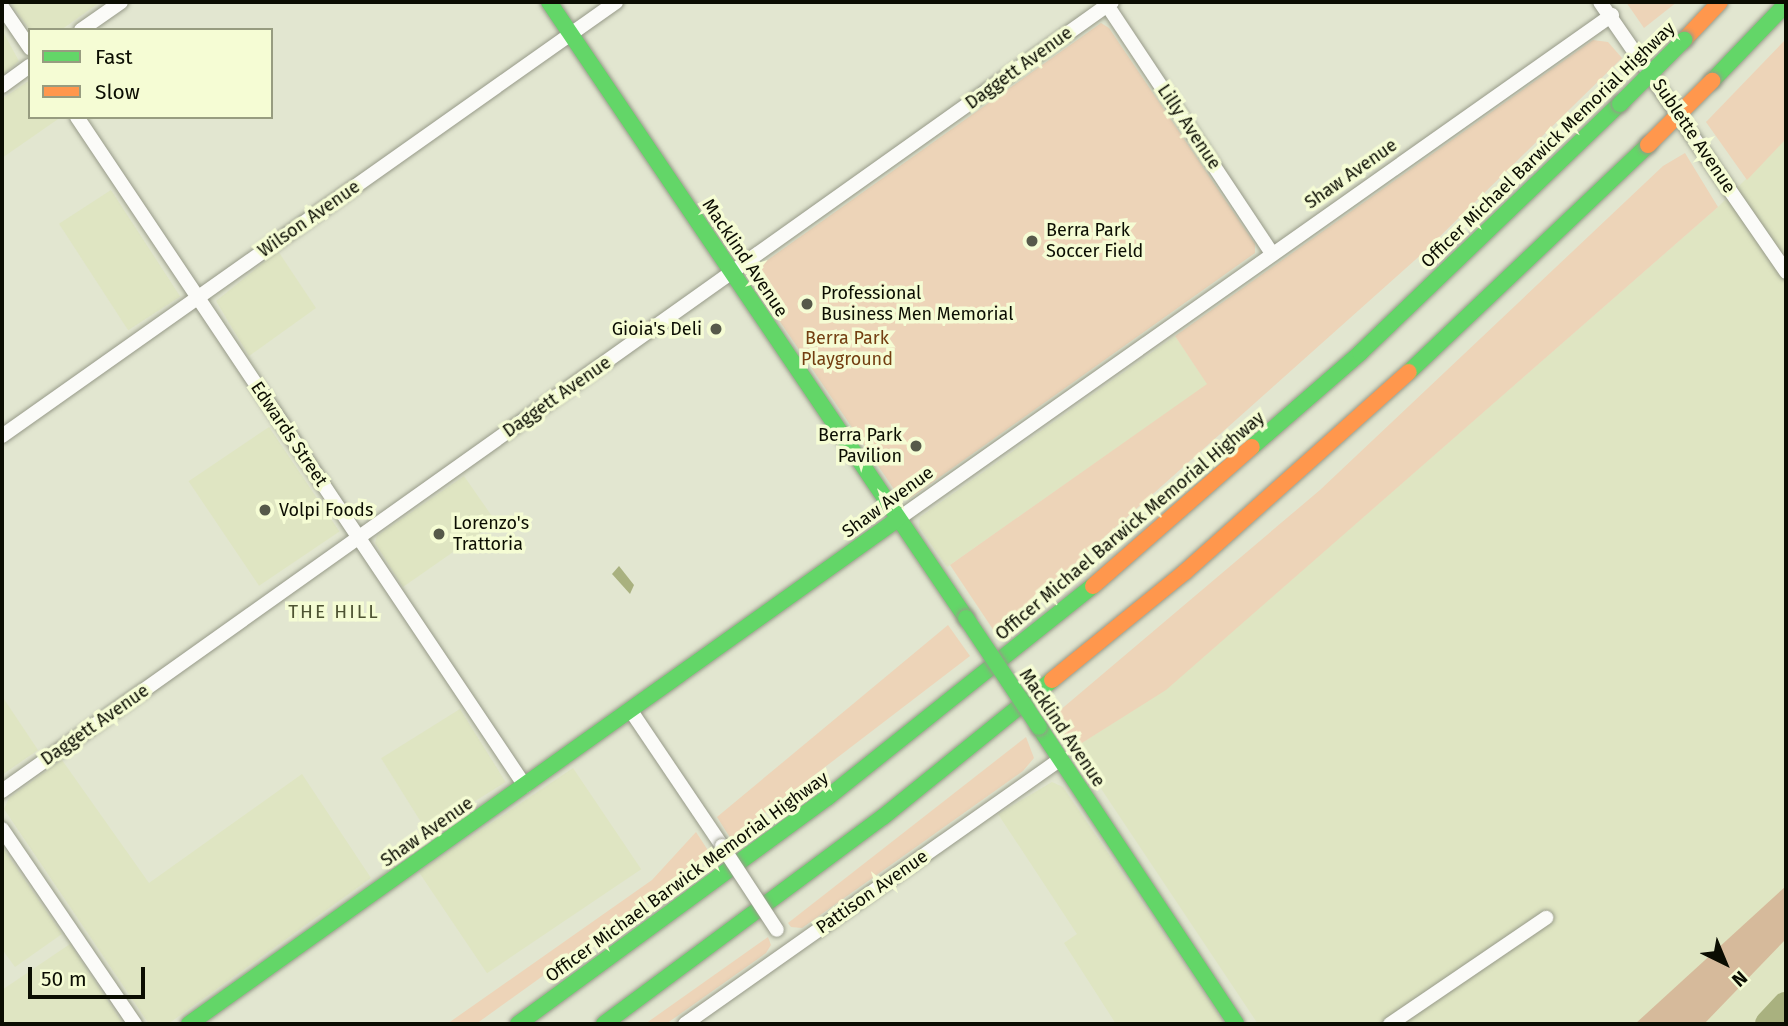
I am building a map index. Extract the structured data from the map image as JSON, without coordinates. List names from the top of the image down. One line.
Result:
{"streets":{"main road":["Officer Michael Barwick Memorial Highway","Shaw Avenue","Macklind Avenue"],"street":["Daggett Avenue","Lilly Avenue","Sublette Avenue","Wilson Avenue","Edwards Street","Pattison Avenue"]},"crossings":[["Daggett Avenue","Lilly Avenue"],["Daggett Avenue","Macklind Avenue"],["Daggett Avenue","Edwards Street"],["Lilly Avenue","Shaw Avenue"],["Sublette Avenue","Shaw Avenue"],["Shaw Avenue","Macklind Avenue"],["Shaw Avenue","Edwards Street"],["Wilson Avenue","Macklind Avenue"],["Wilson Avenue","Edwards Street"],["Macklind Avenue","Pattison Avenue"]],"districts":["THE HILL"],"parks":["Berra Park Playground"],"places":["Berra Park Soccer Field","Professional Business Men Memorial","Gioia's Deli","Berra Park Pavilion","Volpi Foods","Lorenzo's Trattoria"],"legend":["Fast","Slow"],"scale_bar":"50 m","north":"bottom right"}
